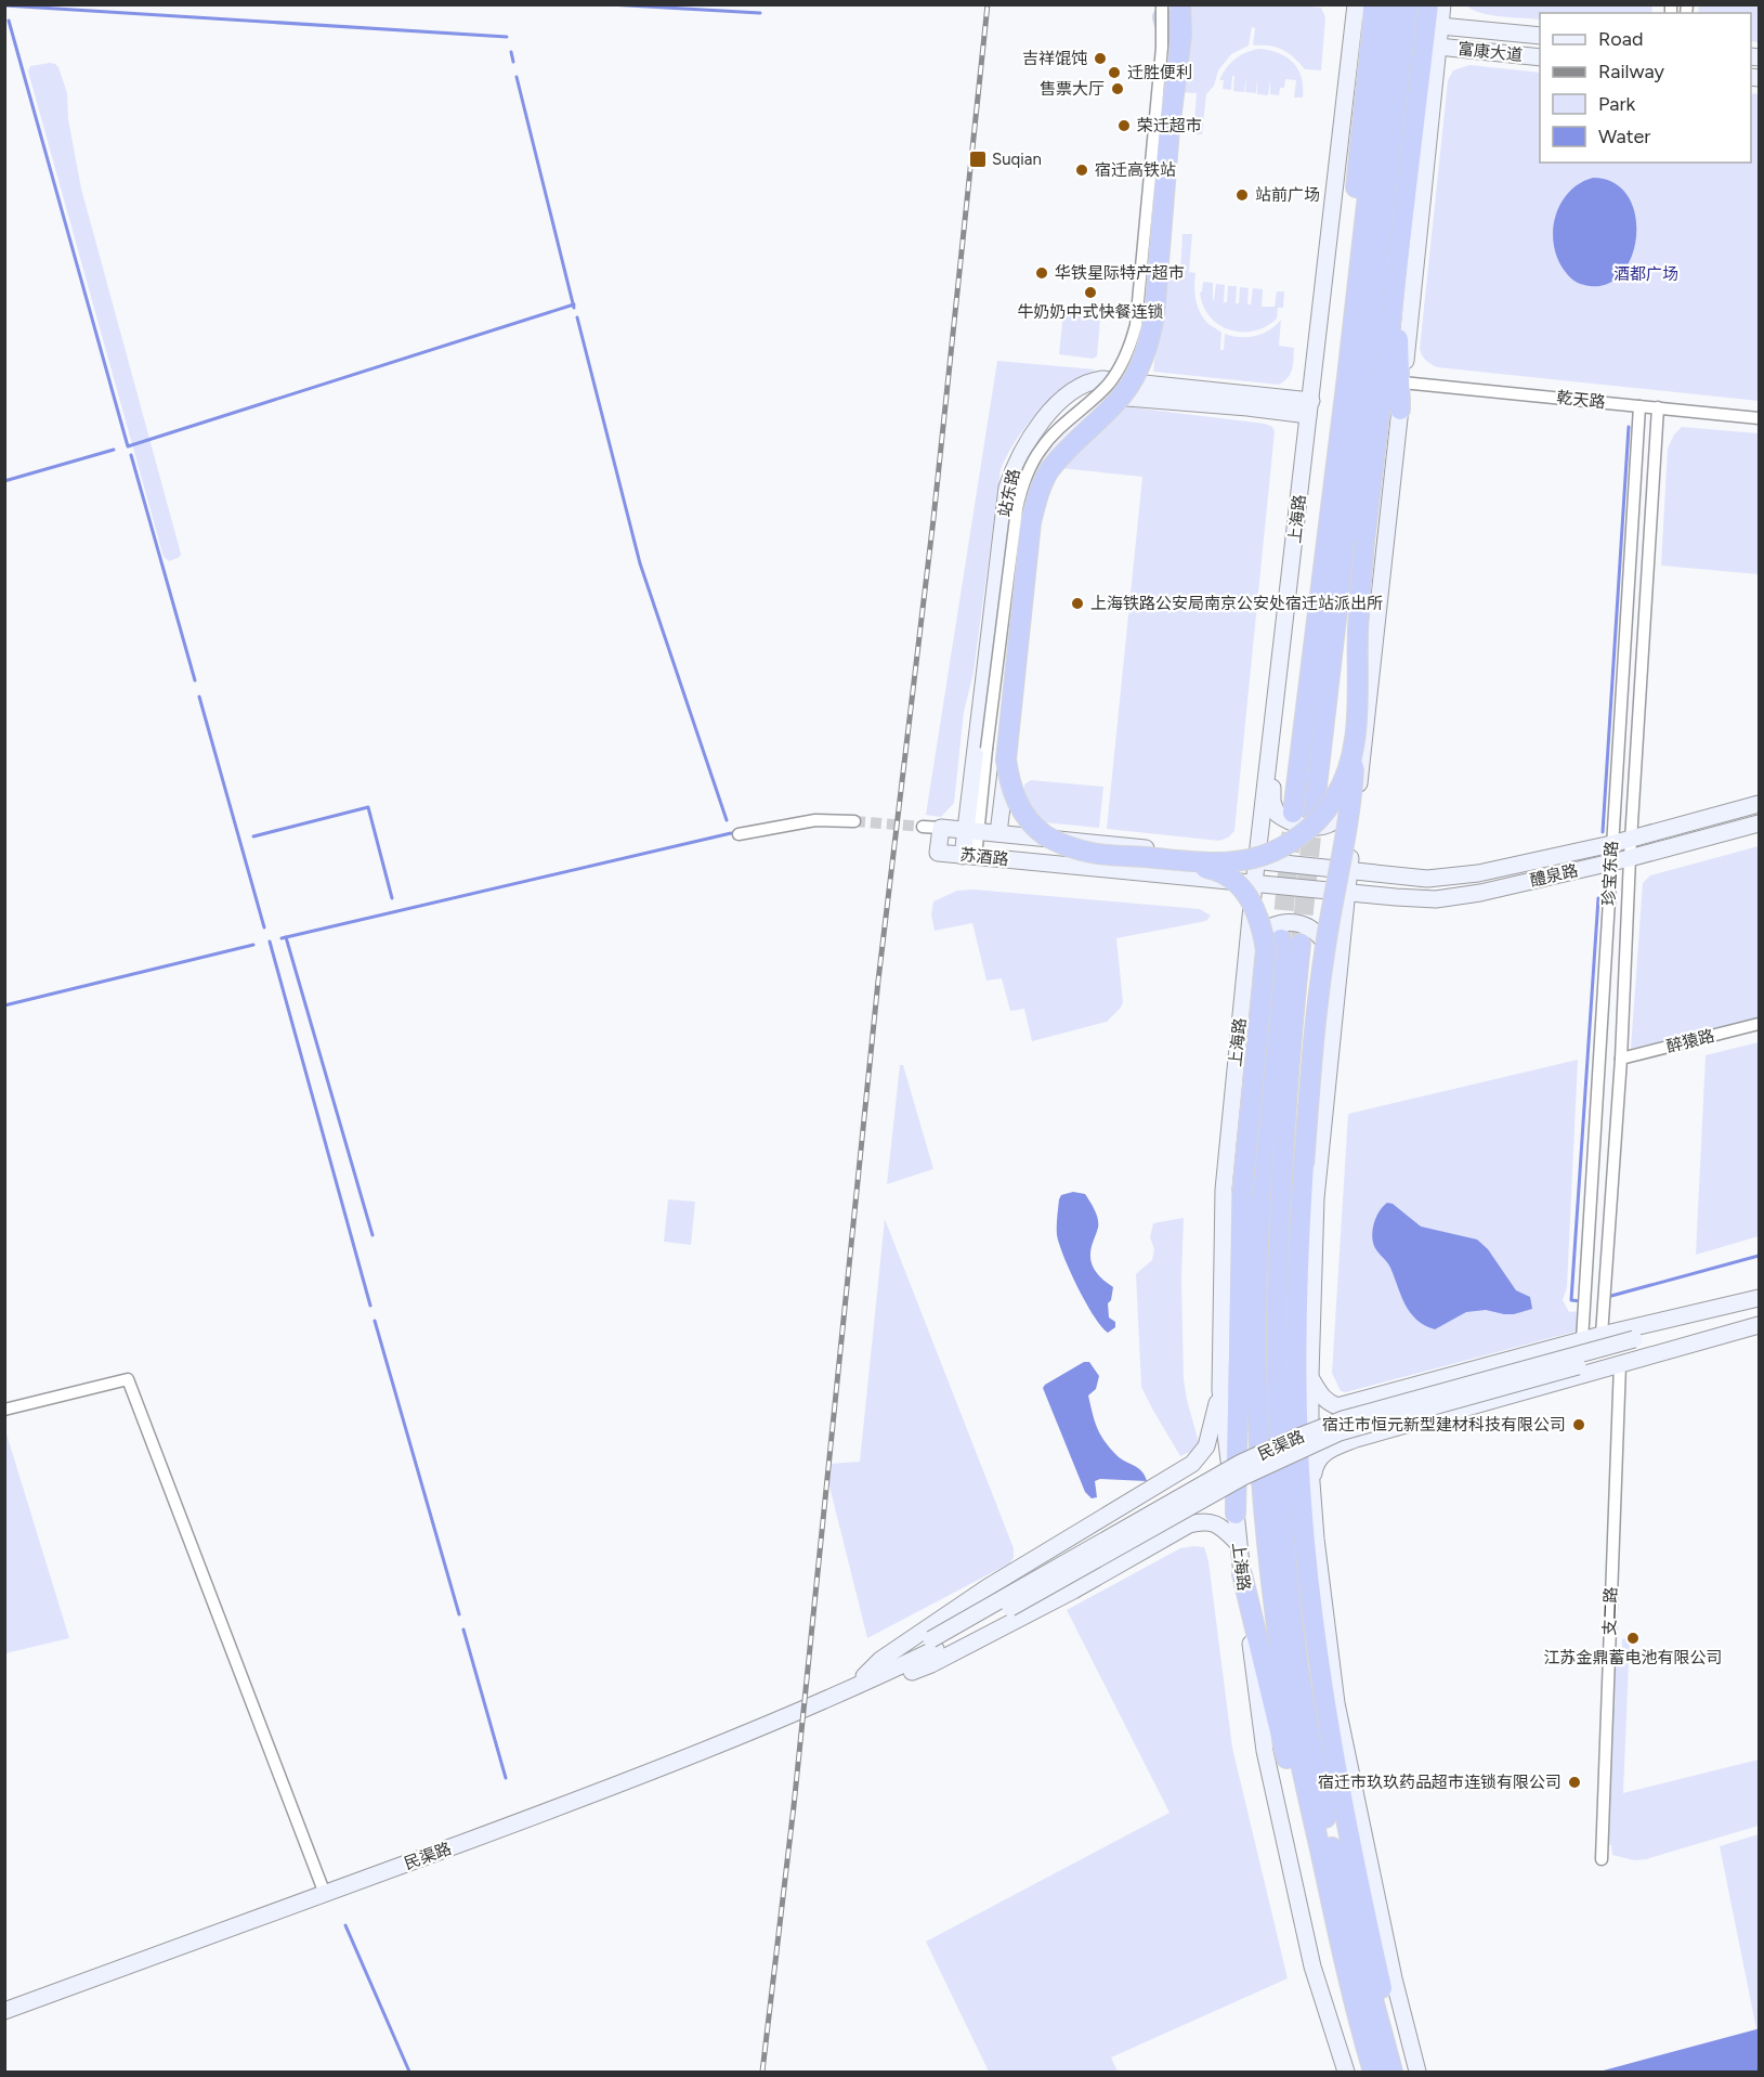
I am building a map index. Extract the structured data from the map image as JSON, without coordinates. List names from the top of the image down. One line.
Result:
{"streets":{"highway":["上海路"],"main road":["富康大道","站东路","苏酒路","醴泉路","民渠路"],"street":["乾天路","珍宝东路","醉猿路","支二路"]},"crossings":[["乾天路","珍宝东路"],["站东路","上海路"],["站东路","苏酒路"],["上海路","苏酒路"],["苏酒路","醴泉路"],["珍宝东路","醴泉路"],["珍宝东路","醉猿路"],["民渠路","支二路"]],"parks":["酒都广场"],"places":{"other":["吉祥馄饨","迁胜便利","售票大厅","荣迁超市","宿迁高铁站","站前广场","华铁星际特产超市","牛奶奶中式快餐连锁","上海铁路公安局南京公安处宿迁站派出所","宿迁市恒元新型建材科技有限公司","江苏金鼎蓄电池有限公司","宿迁市玖玖药品超市连锁有限公司"],"transit":["Suqian"]},"legend":["Road","Railway","Park","Water"]}
